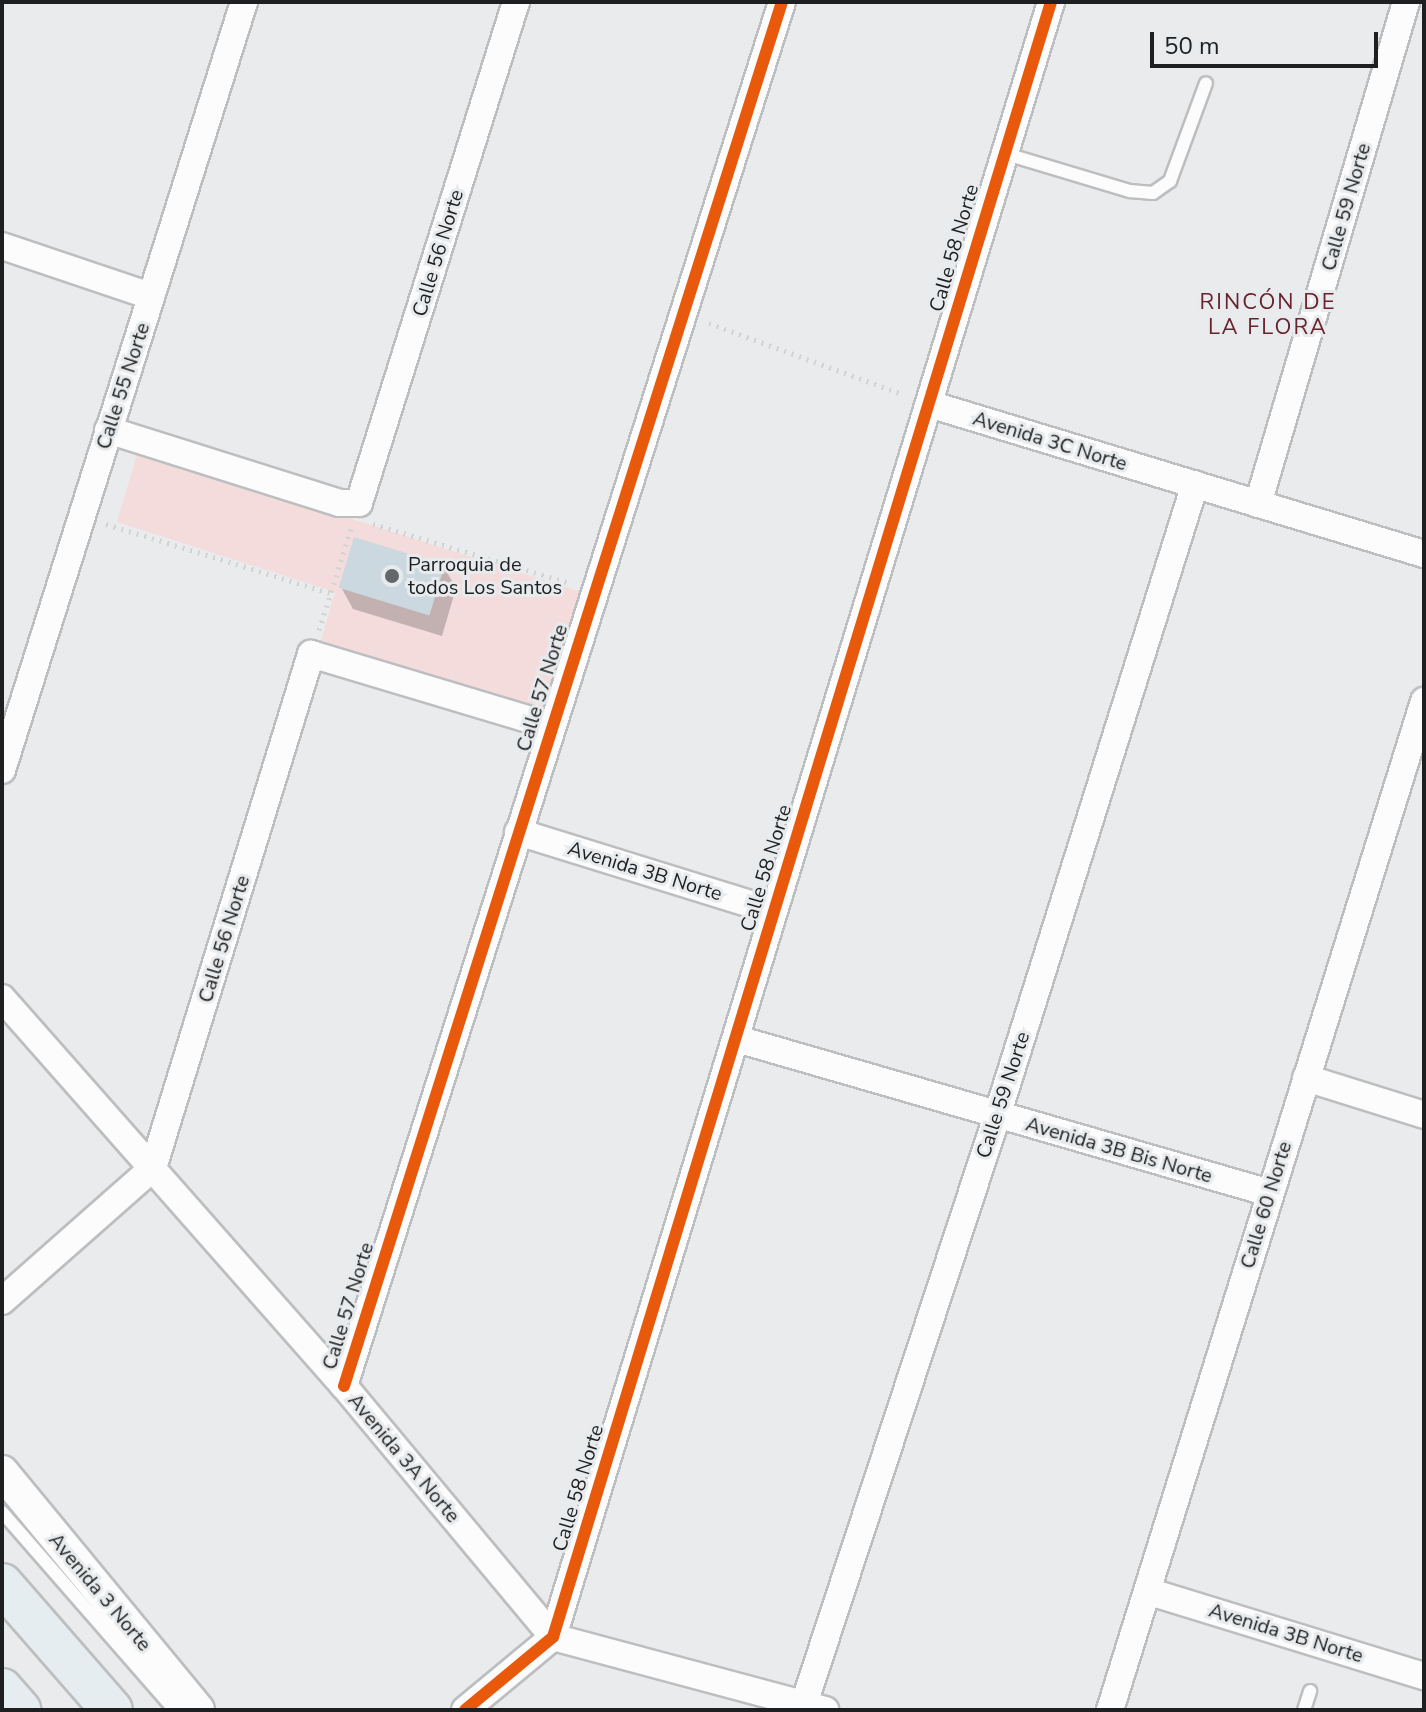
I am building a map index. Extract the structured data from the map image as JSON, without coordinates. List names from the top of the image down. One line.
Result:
{"streets":{"street":["Calle 59 Norte","Calle 58 Norte","Calle 56 Norte","Calle 55 Norte","Avenida 3C Norte","Calle 57 Norte","Avenida 3B Norte","Avenida 3B Bis Norte","Calle 60 Norte","Avenida 3A Norte","Avenida 3 Norte"]},"crossings":[["Calle 59 Norte","Avenida 3C Norte"],["Calle 59 Norte","Avenida 3B Bis Norte"],["Calle 58 Norte","Avenida 3C Norte"],["Calle 58 Norte","Avenida 3B Norte"],["Calle 58 Norte","Avenida 3B Bis Norte"],["Calle 58 Norte","Avenida 3A Norte"],["Calle 56 Norte","Avenida 3A Norte"],["Calle 57 Norte","Avenida 3B Norte"],["Calle 57 Norte","Avenida 3A Norte"],["Avenida 3B Norte","Calle 60 Norte"],["Avenida 3B Bis Norte","Calle 60 Norte"]],"districts":["RINCÓN DE LA FLORA"],"places":["Parroquia de todos Los Santos"],"scale_bar":"50 m"}
